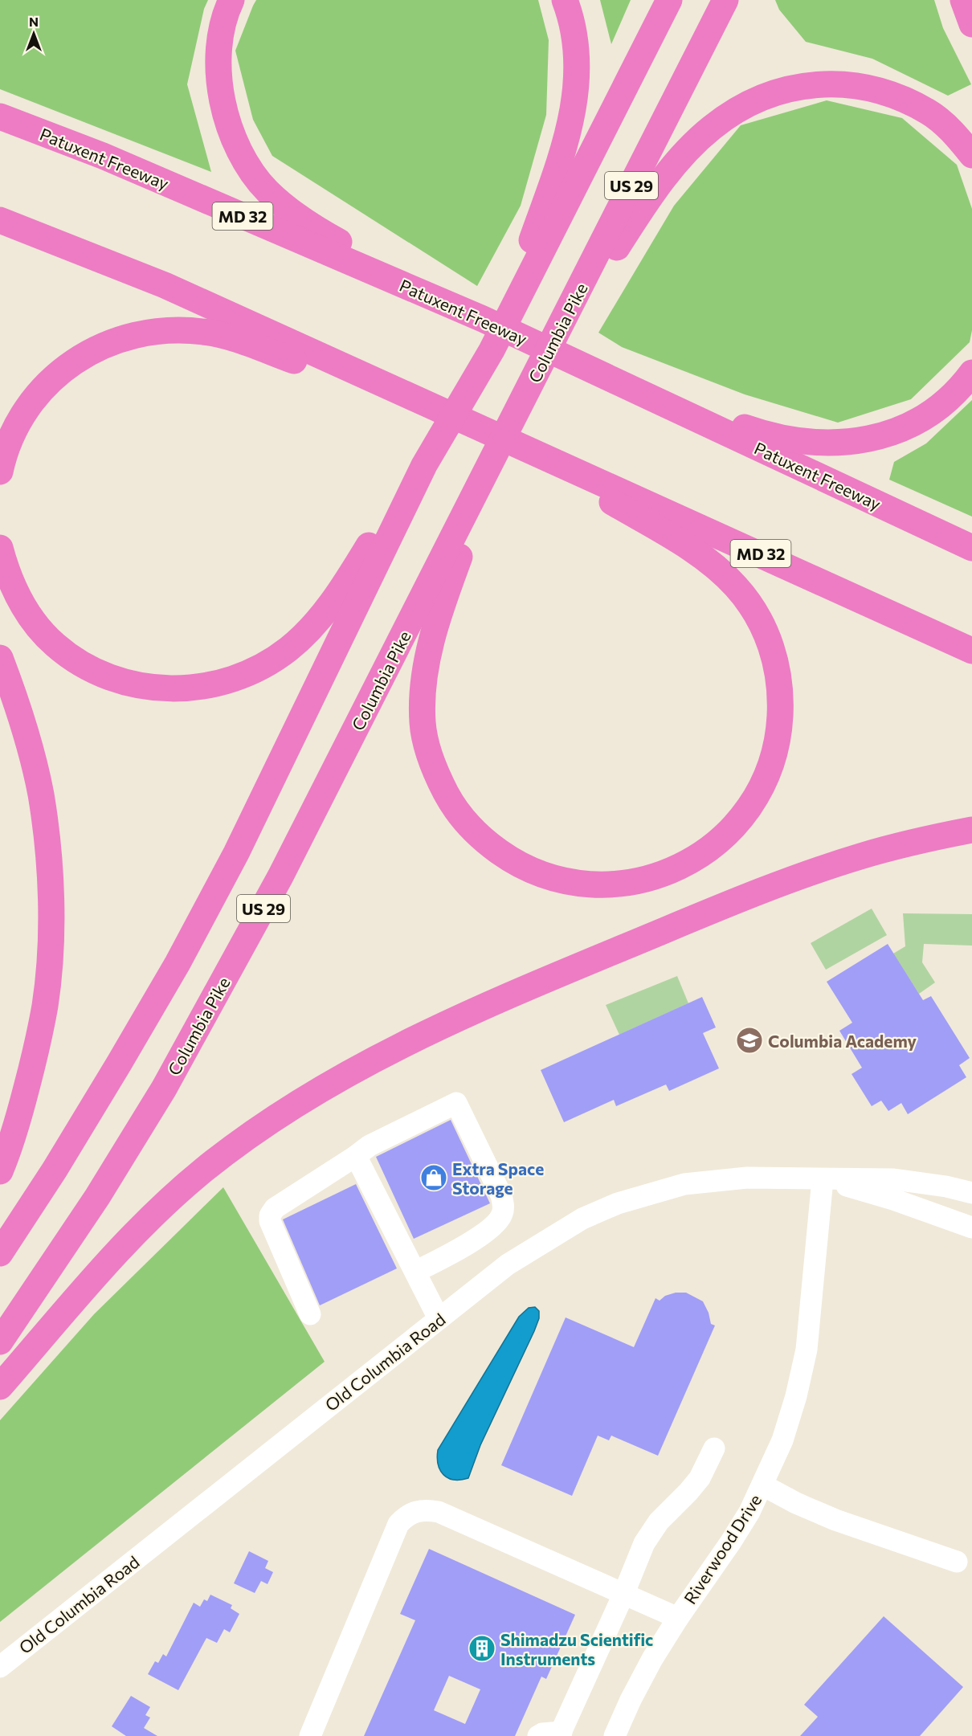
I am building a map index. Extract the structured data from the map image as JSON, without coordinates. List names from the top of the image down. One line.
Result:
{"streets":{"highway":["Patuxent Freeway","US 29","MD 32","Columbia Pike"],"street":["Old Columbia Road","Riverwood Drive"]},"crossings":[["Old Columbia Road","Riverwood Drive"]],"places":{"school or university":["Columbia Academy"],"shop":["Extra Space Storage"],"building":["Shimadzu Scientific Instruments"]},"north":"top"}
